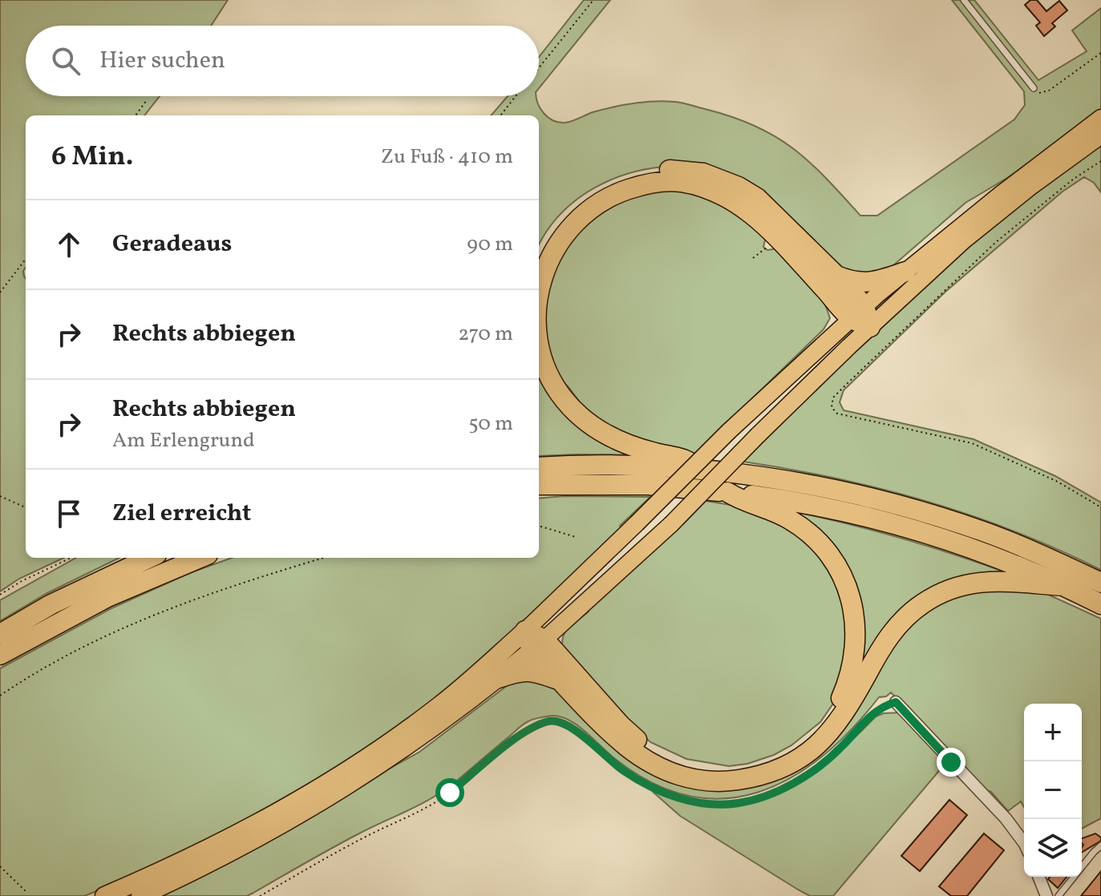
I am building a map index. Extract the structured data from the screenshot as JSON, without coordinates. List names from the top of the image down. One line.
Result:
{"page":{"search":"Hier suchen","heading":["6 Min.","Zu Fuß · 410 m"],"list":[["Geradeaus","90 m"],["Rechts abbiegen","270 m"],["Rechts abbiegen","Am Erlengrund","50 m"],"Ziel erreicht"],"map_buttons":["+","−"]}}
